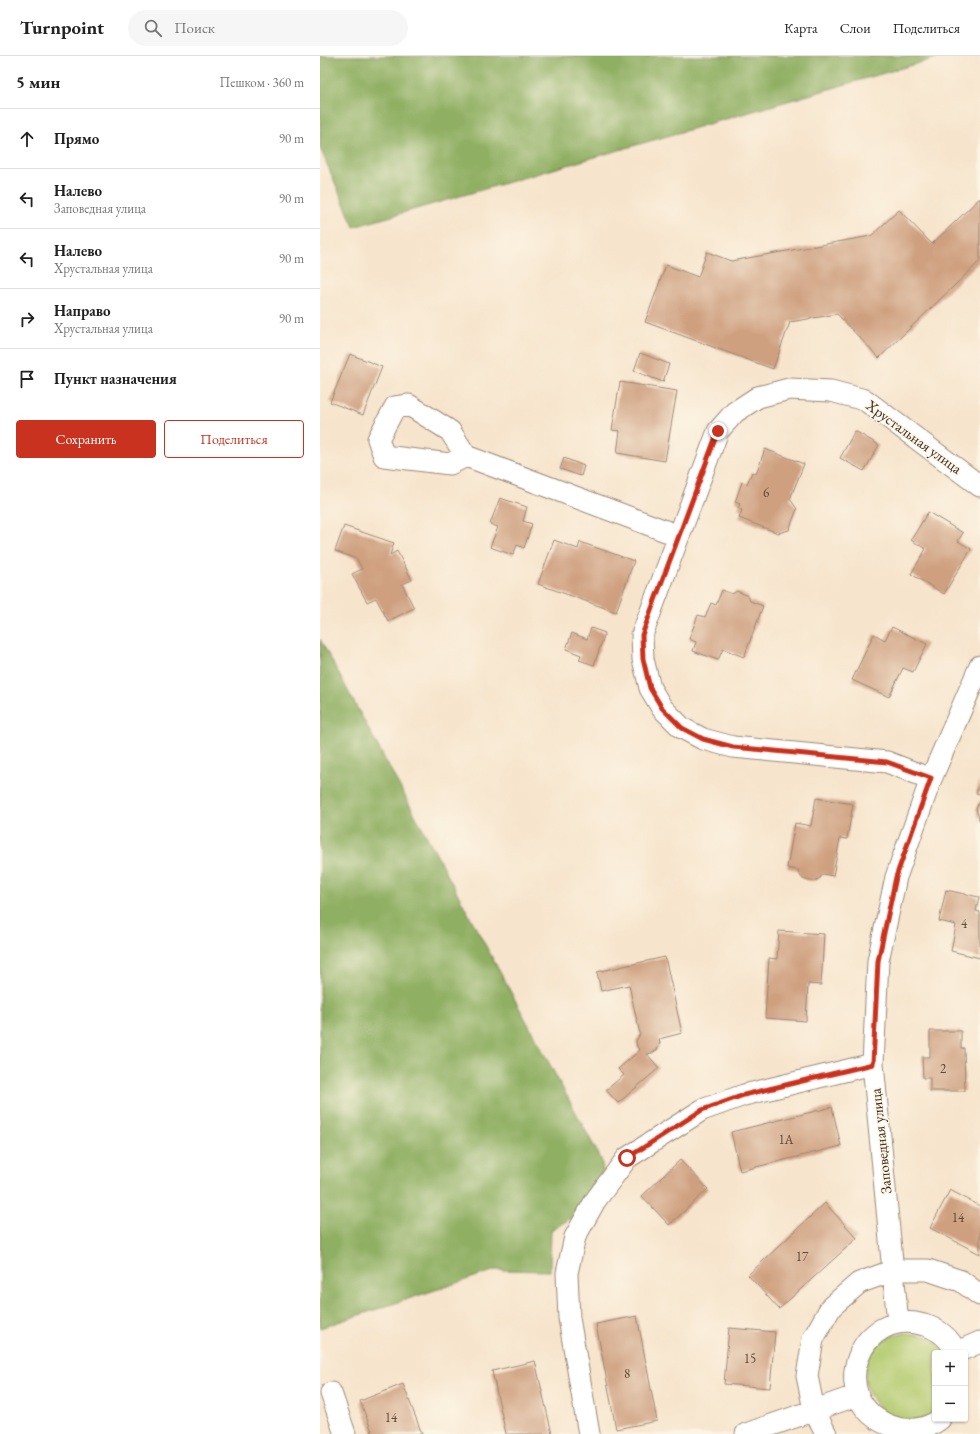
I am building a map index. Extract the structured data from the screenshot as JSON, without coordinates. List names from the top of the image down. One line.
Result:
{"streets":{"street":["Хрустальная улица","Заповедная улица"]},"crossings":[["Хрустальная улица","Заповедная улица"]],"house_numbers":["6","4","2","1А","14","17","15","8","14"],"page":{"header":"Turnpoint","search":"Поиск","nav":["Карта","Слои","Поделиться"],"heading":["5 мин","Пешком · 360 m"],"list":[["Прямо","90 m"],["Налево","Заповедная улица","90 m"],["Налево","Хрустальная улица","90 m"],["Направо","Хрустальная улица","90 m"],"Пункт назначения"],"buttons":["Сохранить","Поделиться"],"map_buttons":["+","−"]}}
